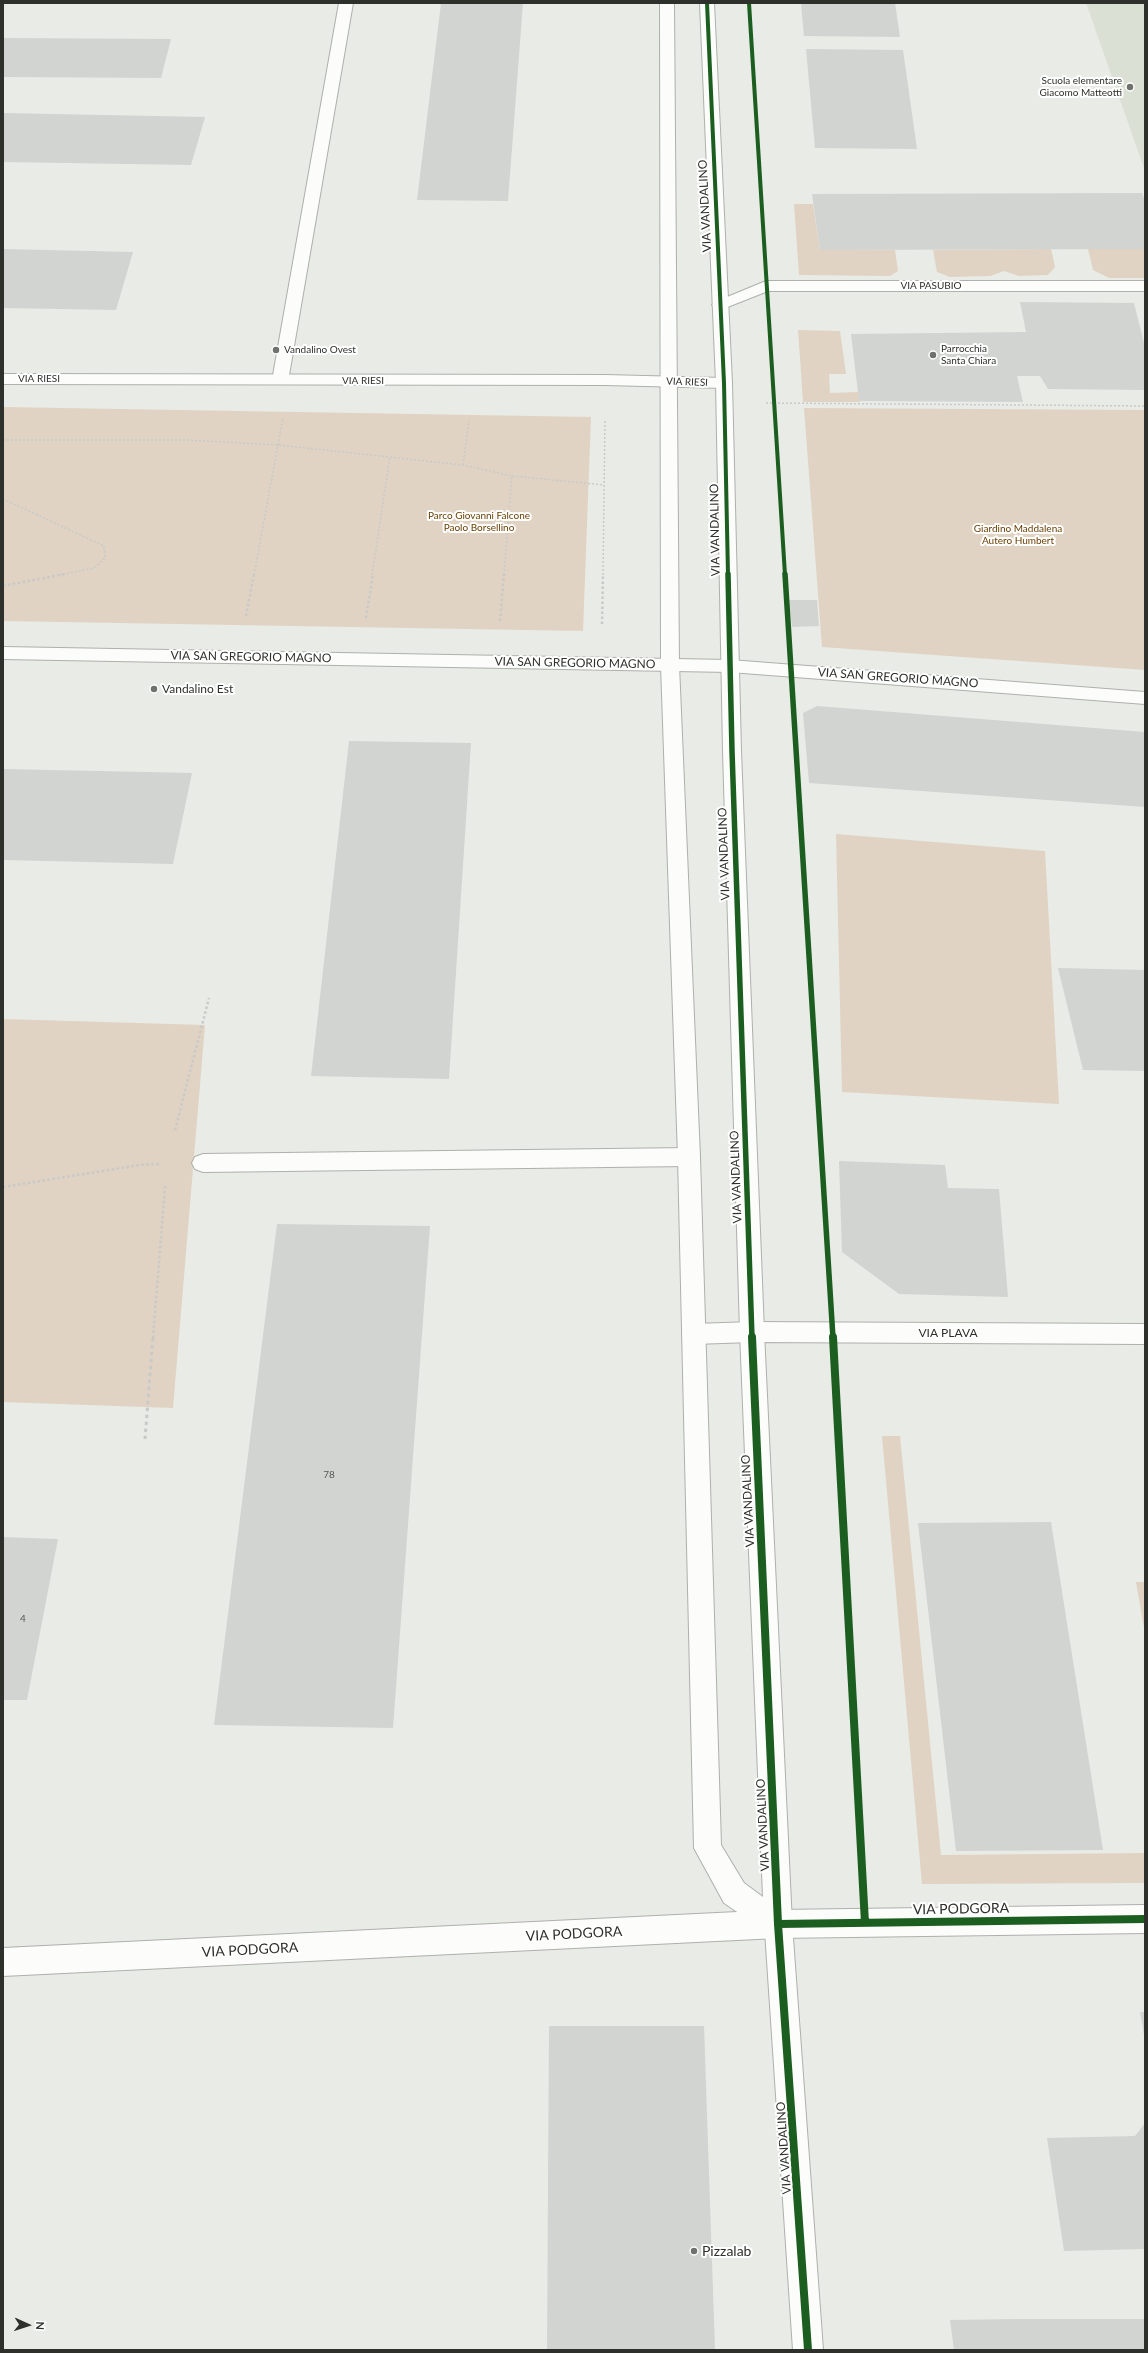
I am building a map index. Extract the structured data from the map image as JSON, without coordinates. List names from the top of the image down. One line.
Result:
{"streets":{"street":["VIA VANDALINO","VIA PASUBIO","VIA RIESI","VIA SAN GREGORIO MAGNO","VIA PLAVA","VIA PODGORA"]},"crossings":[["VIA VANDALINO","VIA PASUBIO"],["VIA VANDALINO","VIA RIESI"],["VIA VANDALINO","VIA SAN GREGORIO MAGNO"],["VIA VANDALINO","VIA PLAVA"],["VIA VANDALINO","VIA PODGORA"]],"parks":["Parco Giovanni Falcone Paolo Borsellino","Giardino Maddalena Autero Humbert"],"places":["Scuola elementare Giacomo Matteotti","Vandalino Ovest","Parrocchia Santa Chiara","Vandalino Est","Pizzalab"],"house_numbers":["78","4"],"north":"right"}
